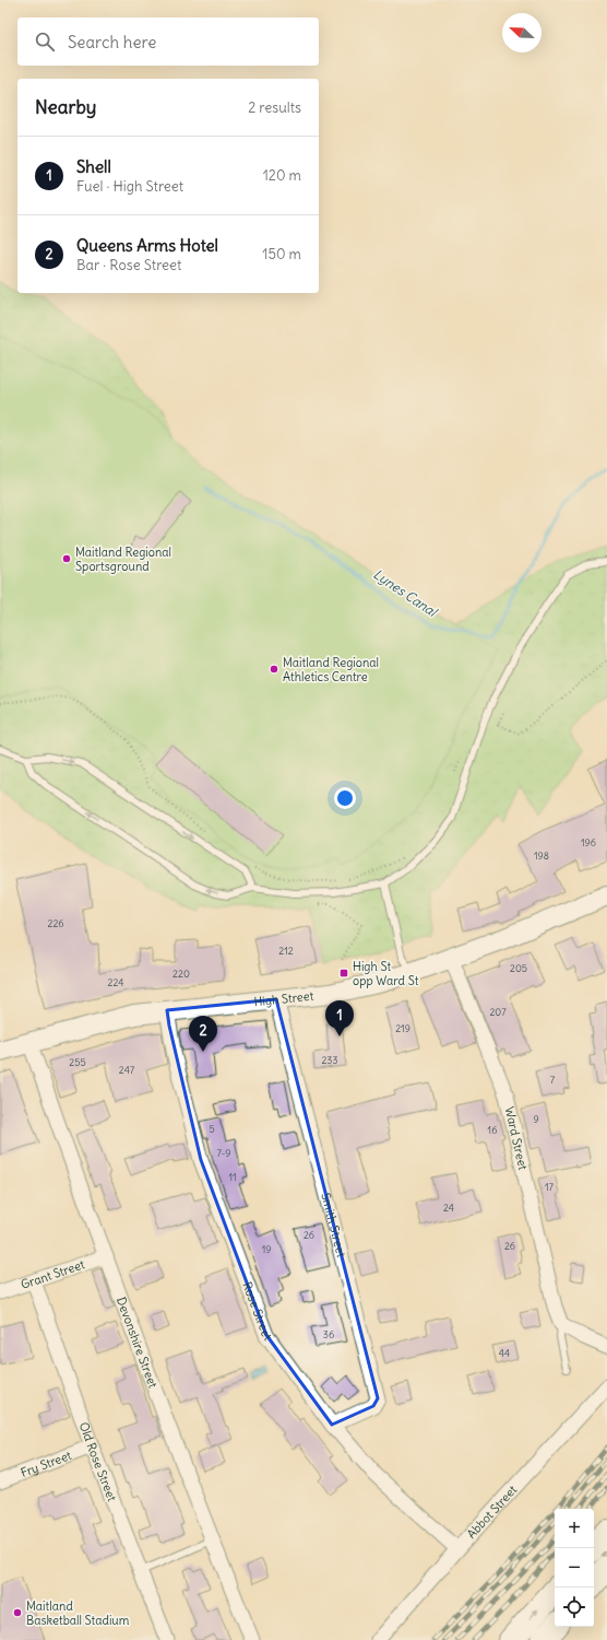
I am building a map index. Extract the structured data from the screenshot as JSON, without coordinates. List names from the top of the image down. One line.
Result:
{"streets":{"main road":["High Street"],"street":["Ward Street","Smith Street","Grant Street","Rose Street","Devonshire Street","Old Rose Street","Fry Street","Abbot Street"]},"crossings":[["High Street","Ward Street"],["High Street","Smith Street"],["High Street","Rose Street"],["High Street","Devonshire Street"],["Smith Street","Rose Street"],["Grant Street","Devonshire Street"],["Grant Street","Old Rose Street"],["Rose Street","Abbot Street"],["Old Rose Street","Fry Street"]],"water":["Lynes Canal"],"places":{"other":["Maitland Regional Sportsground","Maitland Regional Athletics Centre","Maitland Basketball Stadium"],"transit":["High St opp Ward St"]},"house_numbers":["196","198","226","212","205","220","224","207","219","233","255","247","7","9","5","16","7-9","11","17","24","26","26","19","36","44"],"north":"top left","page":{"search":"Search here","heading":["Nearby","2 results"],"list":[{"mark":"1","name":"Shell","note":"Fuel · High Street","value":"120 m"},{"mark":"2","name":"Queens Arms Hotel","note":"Bar · Rose Street","value":"150 m"}],"pins":["1","2"],"map_buttons":["+","−"]}}
